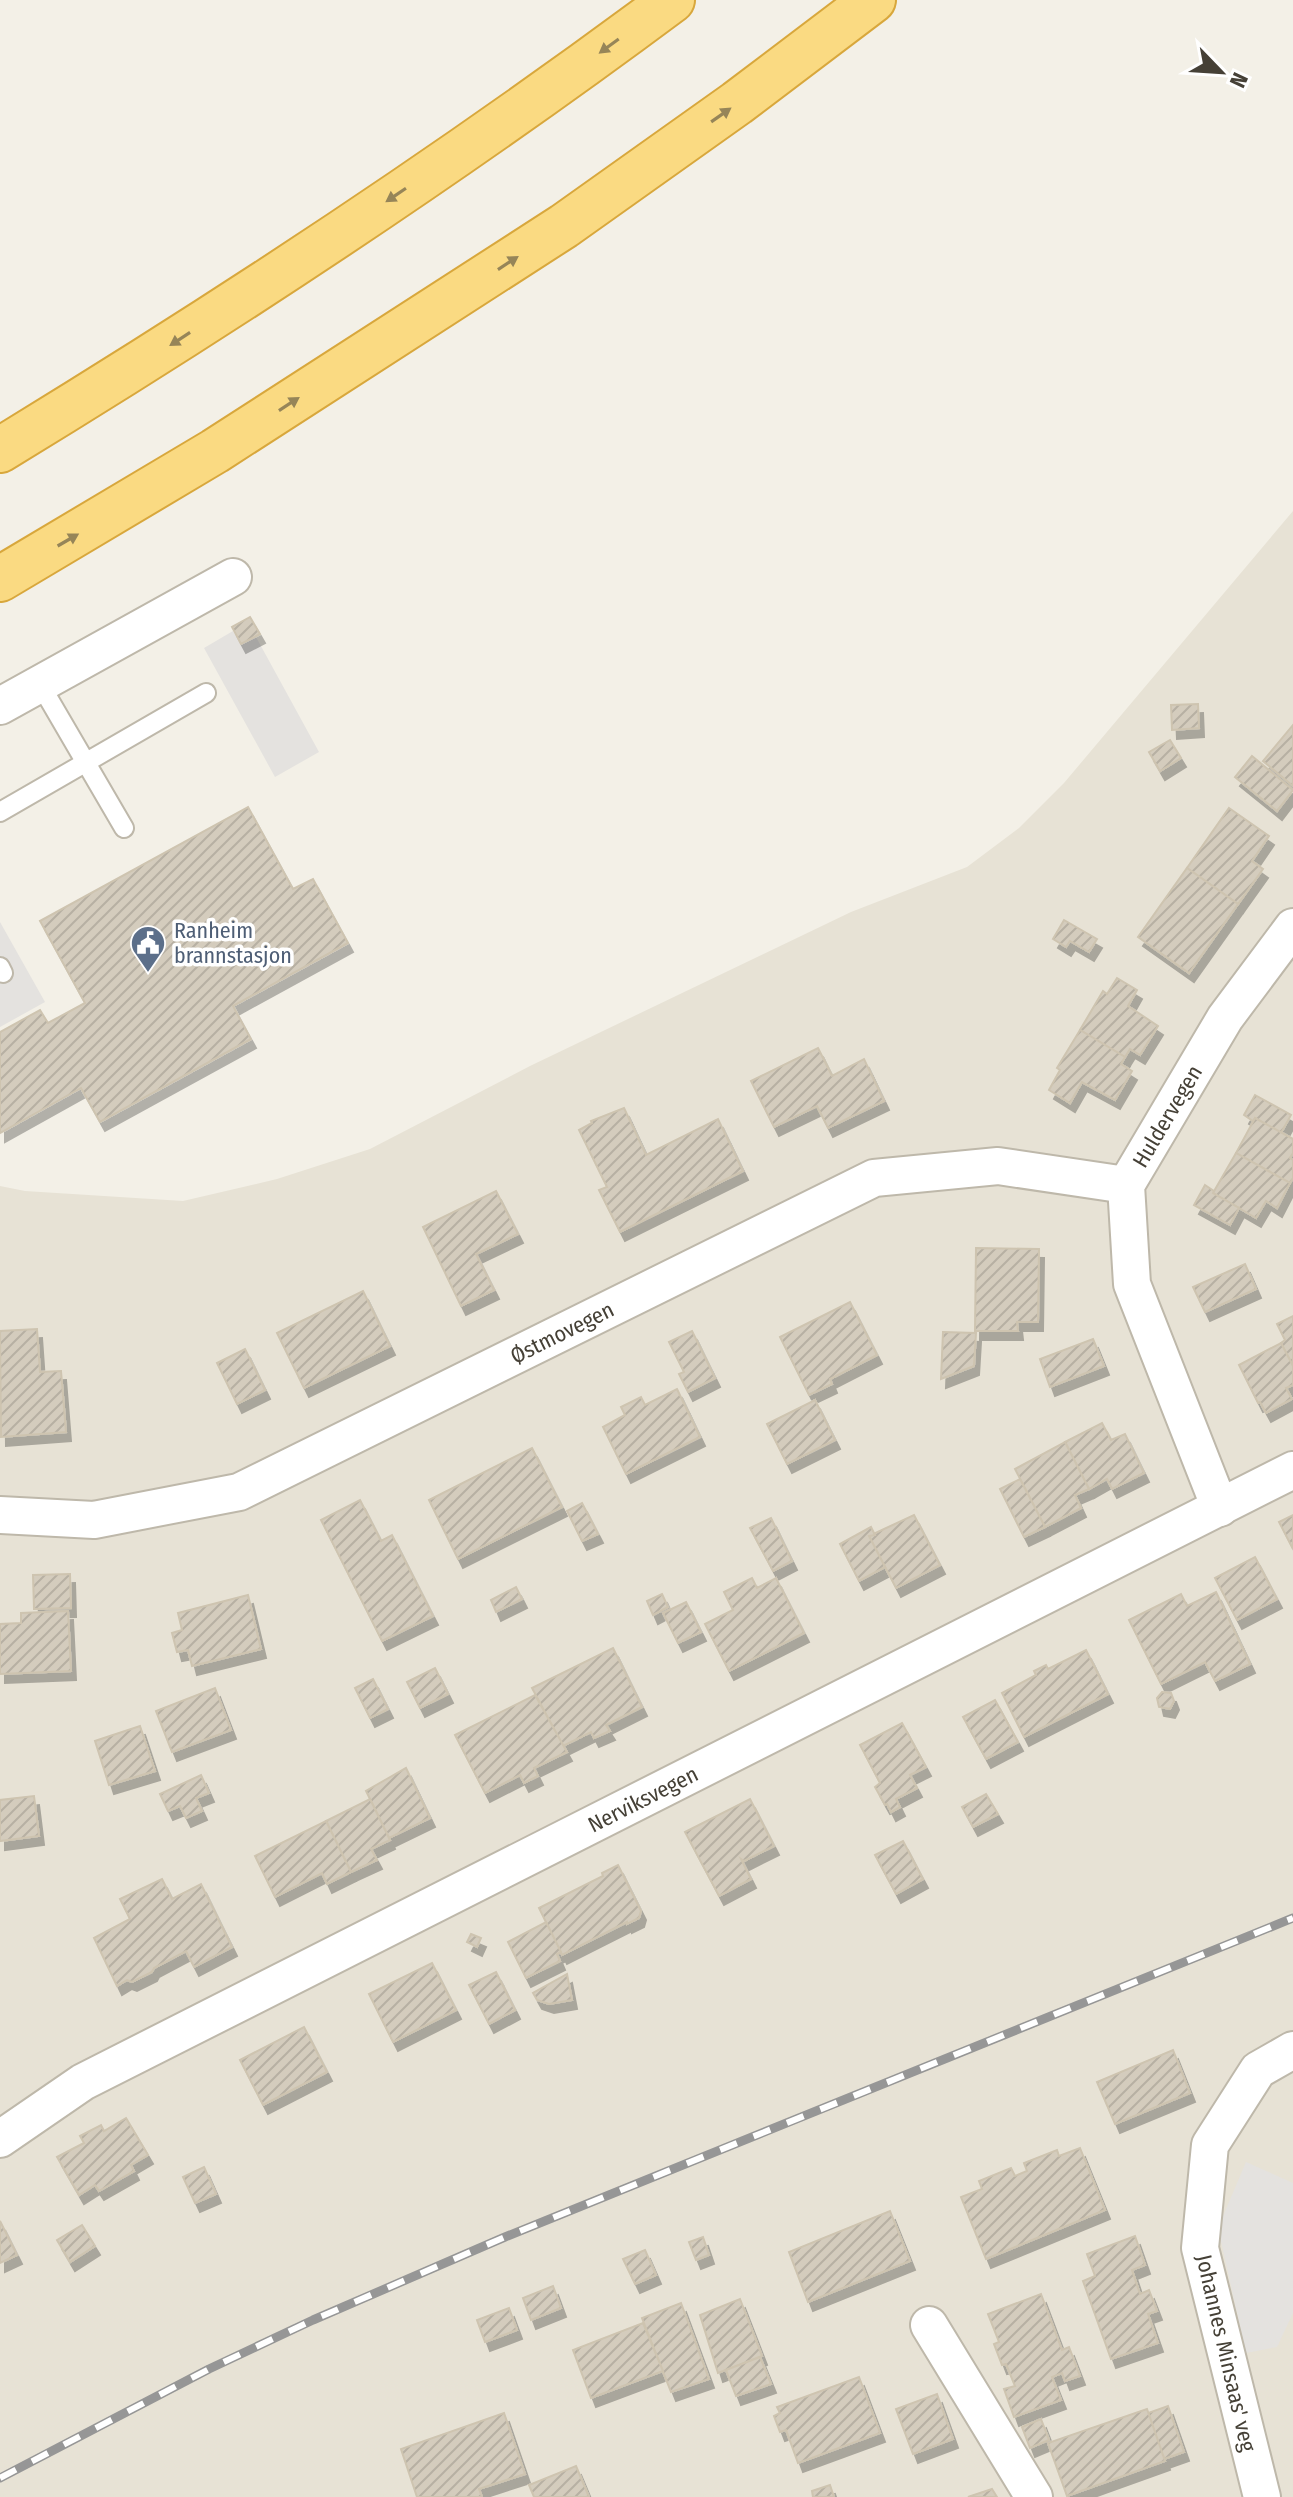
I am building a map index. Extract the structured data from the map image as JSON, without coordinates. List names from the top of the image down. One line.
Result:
{"streets":{"street":["Huldervegen","Østmovegen","Nerviksvegen","Johannes Minsaas' veg"]},"crossings":[["Huldervegen","Østmovegen"],["Huldervegen","Nerviksvegen"]],"places":{"public building":["Ranheim brannstasjon"]},"north":"bottom right"}
